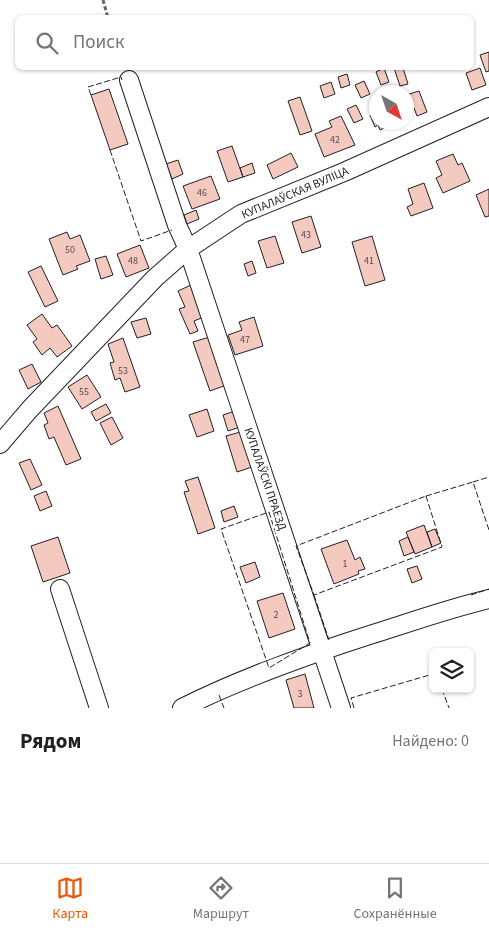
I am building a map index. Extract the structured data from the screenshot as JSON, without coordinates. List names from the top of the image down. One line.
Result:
{"streets":{"street":["КУПАЛАЎСКАЯ ВУЛІЦА","КУПАЛАЎСКІ ПРАЕЗД"]},"crossings":[["КУПАЛАЎСКАЯ ВУЛІЦА","КУПАЛАЎСКІ ПРАЕЗД"]],"house_numbers":["42","46","43","50","48","41","47","53","55","1","2","3"],"north":"bottom right","page":{"search":"Поиск","heading":["Рядом","Найдено: 0"],"nav":["Карта","Маршрут","Сохранённые"]}}
